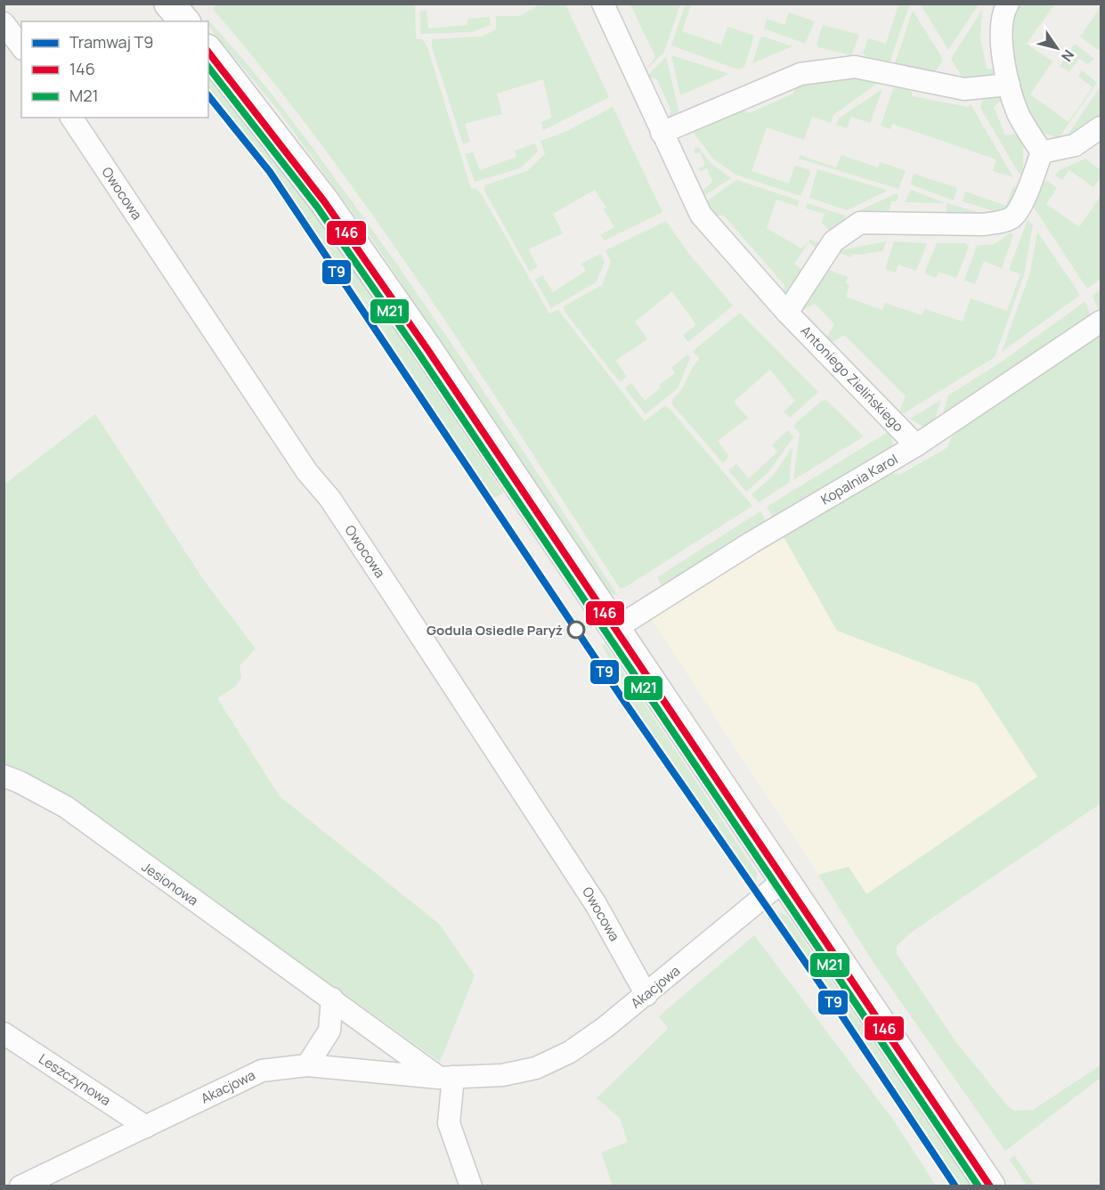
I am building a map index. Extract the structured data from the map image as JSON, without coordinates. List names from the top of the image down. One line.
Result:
{"streets":{"street":["Owocowa","Antoniego Zielińskiego","Kopalnia Karol","Jesionowa","Akacjowa","Leszczynowa"]},"crossings":[["Owocowa","Akacjowa"],["Antoniego Zielińskiego","Kopalnia Karol"],["Jesionowa","Akacjowa"],["Akacjowa","Leszczynowa"]],"places":["Godula Osiedle Paryż"],"lines":["transit line 146","transit line M21","tram line T9"],"legend":["Tramwaj T9","146","M21"],"north":"bottom right"}
